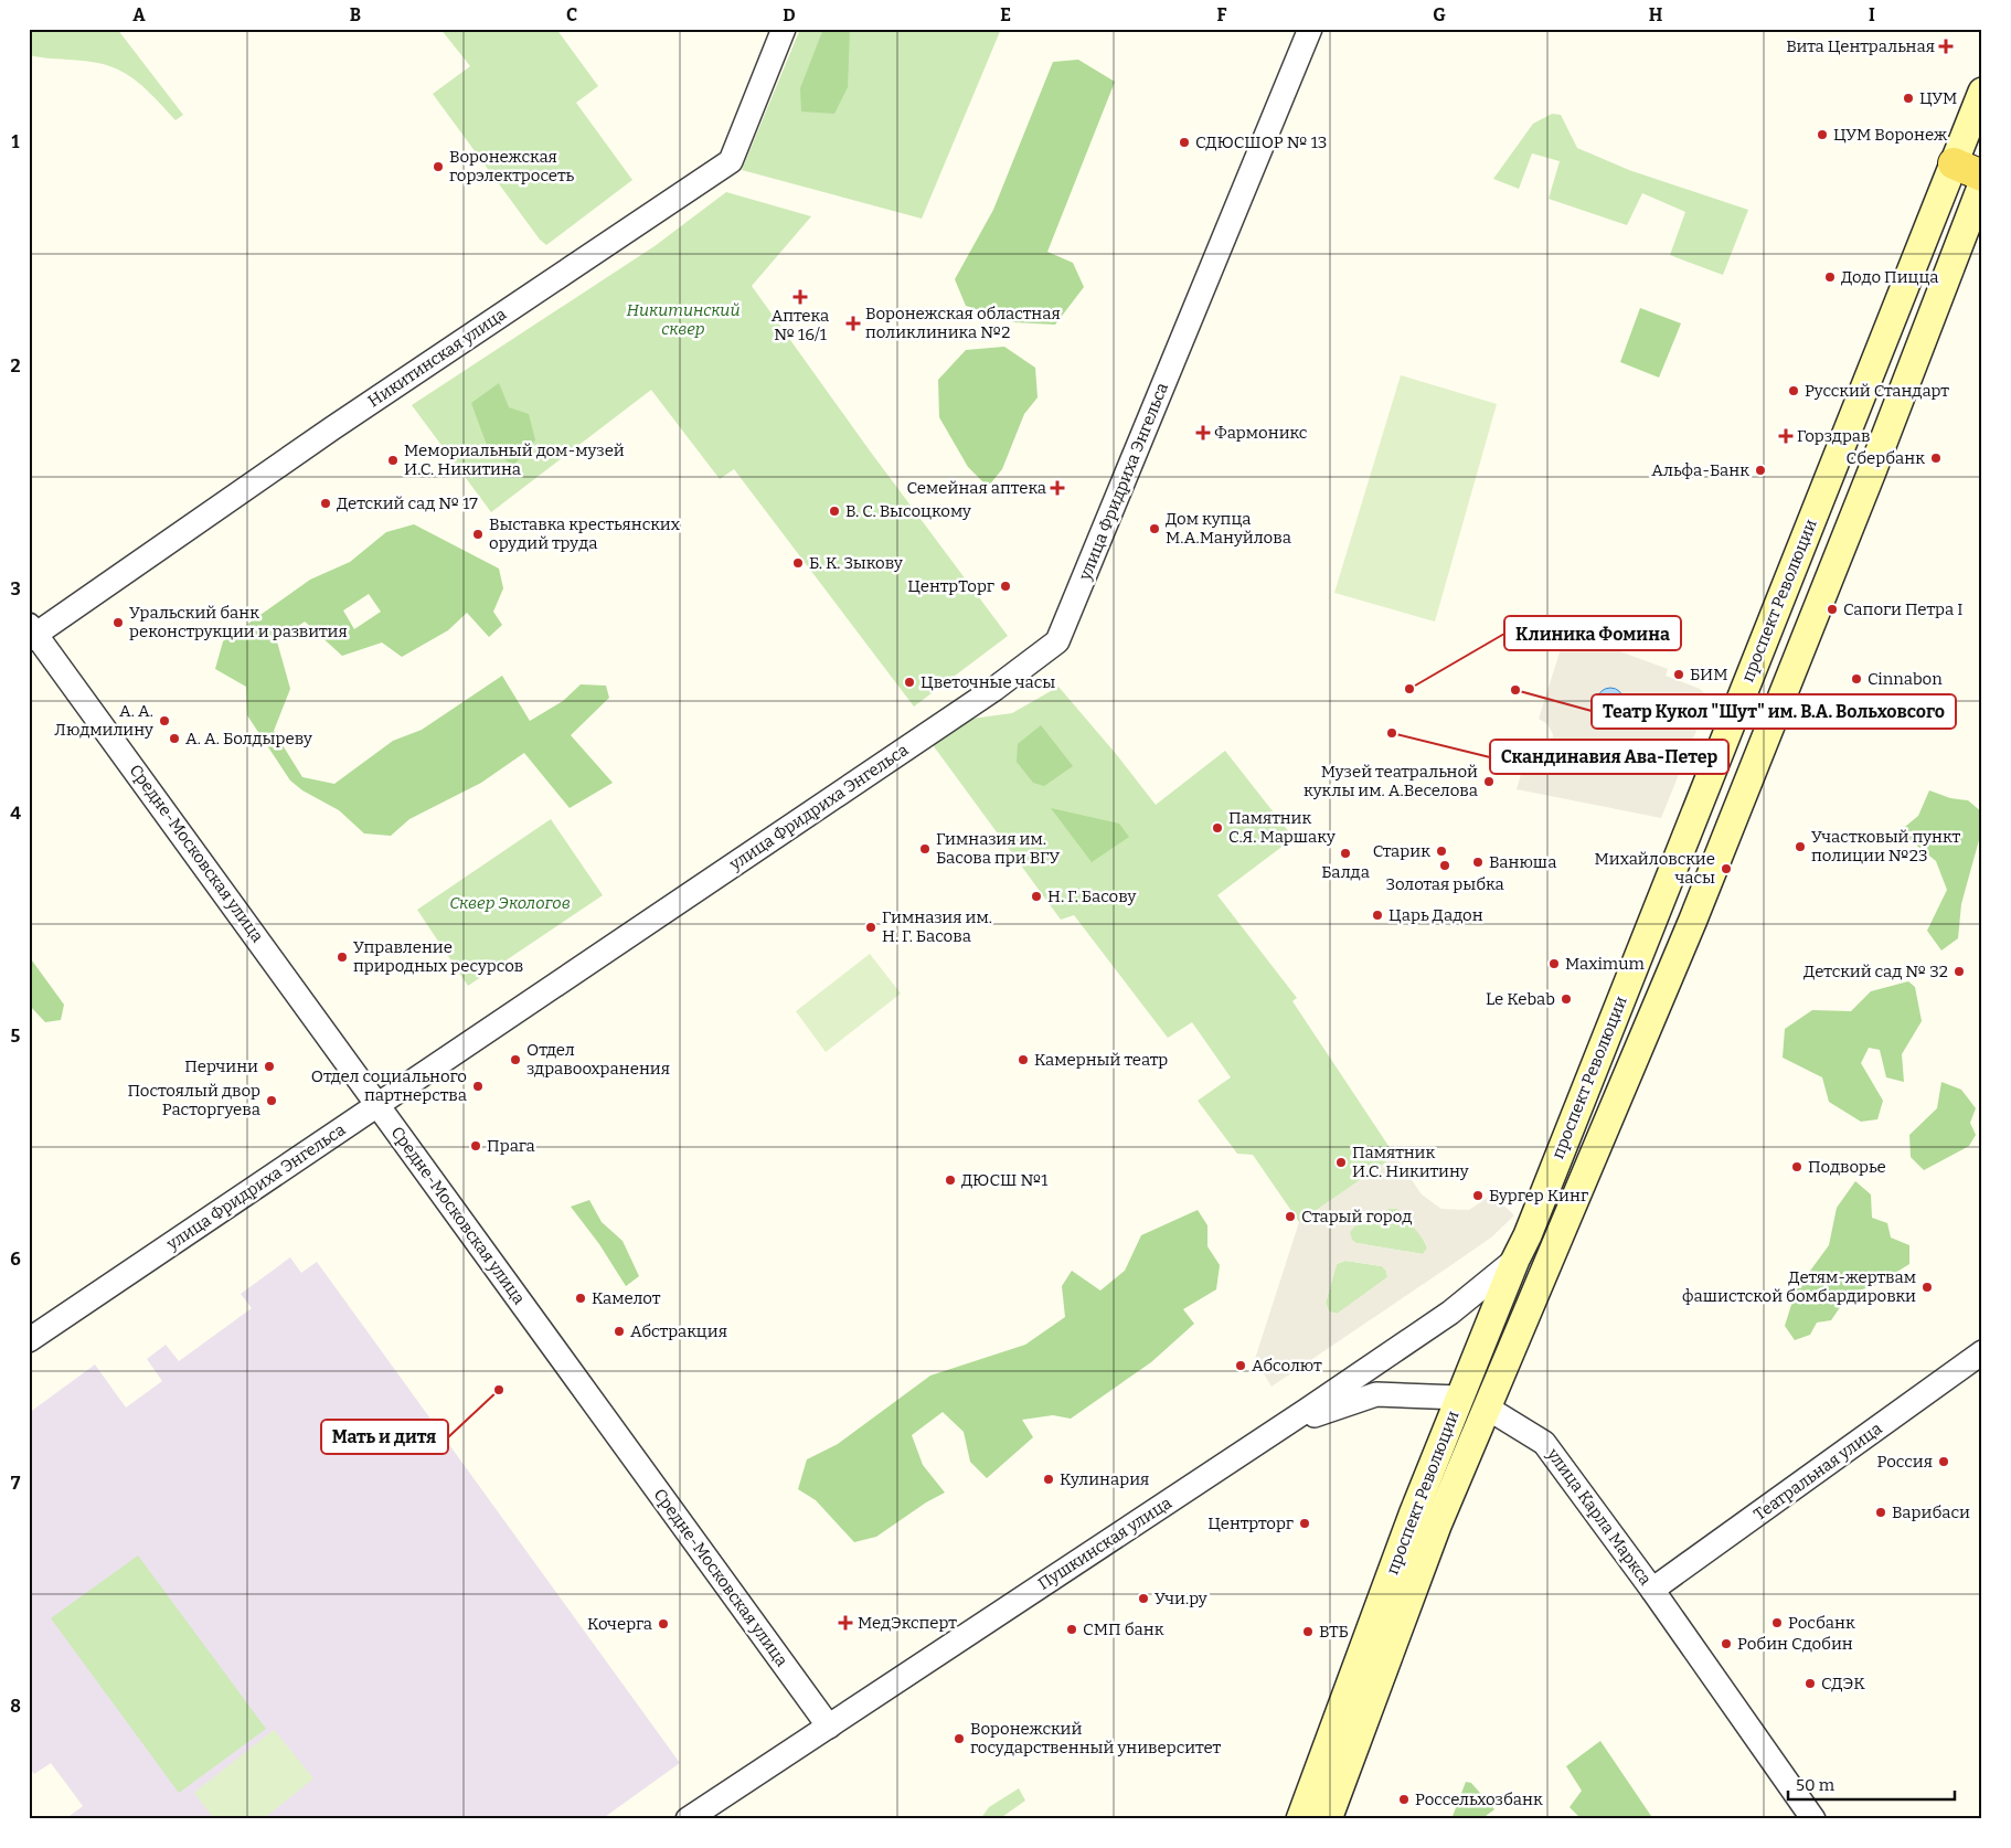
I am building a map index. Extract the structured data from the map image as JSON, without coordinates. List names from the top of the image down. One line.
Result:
{"streets":{"main road":["проспект Революции","улица Карла Маркса"],"street":["Никитинская улица","улица Фридриха Энгельса","Средне-Московская улица","Театральная улица","Пушкинская улица"]},"crossings":[["Никитинская улица","Средне-Московская улица"],["улица Фридриха Энгельса","Средне-Московская улица"],["проспект Революции","улица Карла Маркса"],["проспект Революции","Пушкинская улица"],["Средне-Московская улица","Пушкинская улица"],["Театральная улица","улица Карла Маркса"],["улица Карла Маркса","Пушкинская улица"]],"parks":["Никитинский сквер","Сквер Экологов"],"places":{"health":["Вита Центральная","Аптека № 16/1","Воронежская областная поликлиника №2","Фармоникс","Горздрав","Семейная аптека","МедЭксперт"],"other":["ЦУМ","ЦУМ Воронеж","СДЮСШОР № 13","Воронежская горэлектросеть","Додо Пицца","Русский Стандарт","Сбербанк","Мемориальный дом-музей И.С. Никитина","Альфа-Банк","Детский сад № 17","В. С. Высоцкому","Дом купца М.А.Мануйлова","Выставка крестьянских орудий труда","Б. К. Зыкову","ЦентрТорг","Сапоги Петра I","Уральский банк реконструкции и развития","БИМ","Cinnabon","Цветочные часы","Клиника Фомина","Театр Кукол \"Шут\" им. В.А. Вольховсого","А. А. Людмилину","Скандинавия Ава-Петер","А. А. Болдыреву","Музей театральной куклы им. А.Веселова","Памятник С.Я. Маршаку","Участковый пункт полиции №23","Гимназия им. Басова при ВГУ","Старик","Балда","Ванюша","Золотая рыбка","Михайловские часы","Н. Г. Басову","Царь Дадон","Гимназия им. Н. Г. Басова","Управление природных ресурсов","Maximum","Детский сад № 32","Le Kebab","Отдел здравоохранения","Камерный театр","Перчини","Отдел социального партнерства","Постоялый двор Расторгуева","Прага","Памятник И.С. Никитину","Подворье","ДЮСШ №1","Бургер Кинг","Старый город","Детям-жертвам фашистской бомбардировки","Камелот","Абстракция","Абсолют","Мать и дитя","Россия","Кулинария","Варибаси","Центрторг","Учи.ру","Росбанк","Кочерга","СМП банк","ВТБ","Робин Сдобин","СДЭК","Воронежский государственный университет","Россельхозбанк"]},"scale_bar":"50 m","grid":{"columns":["A","B","C","D","E","F","G","H","I"],"rows":["1","2","3","4","5","6","7","8"]}}
